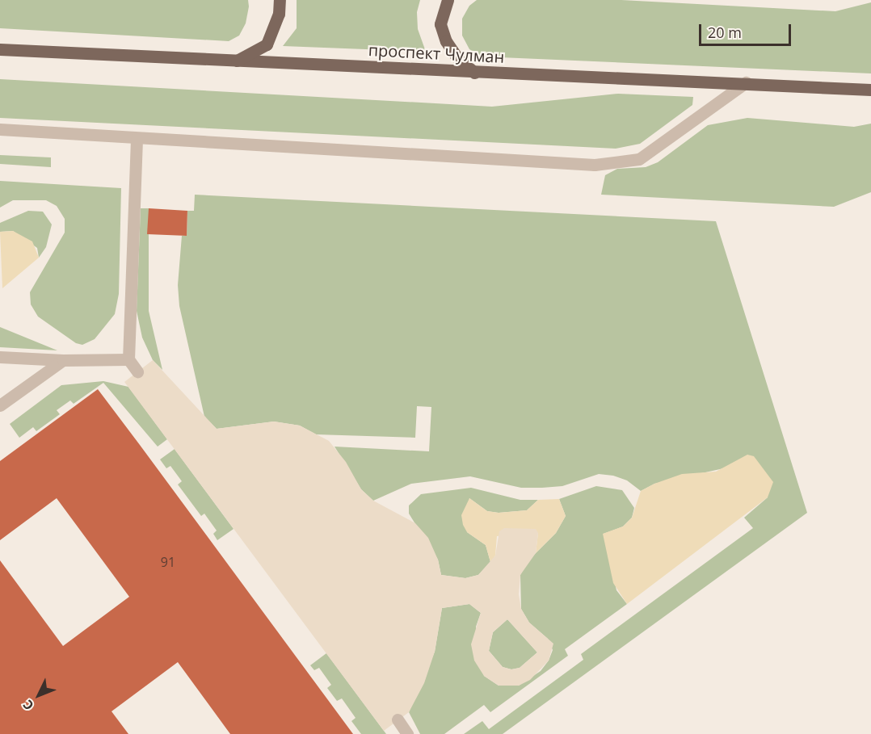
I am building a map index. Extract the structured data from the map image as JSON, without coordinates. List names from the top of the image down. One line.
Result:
{"streets":{"main road":["проспект Чулман"]},"house_numbers":["91"],"scale_bar":"20 m","north":"bottom left"}
